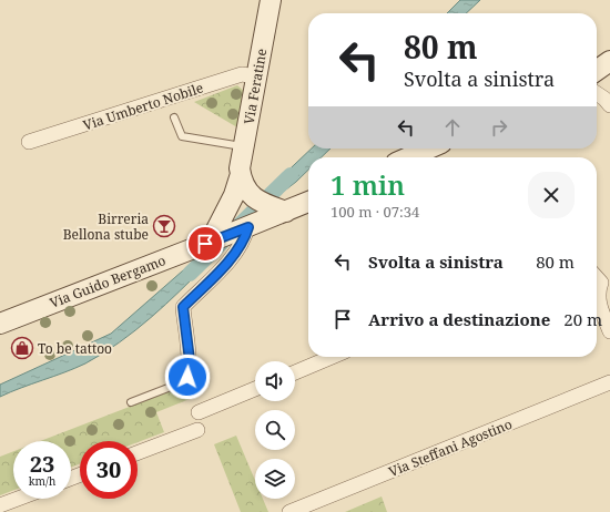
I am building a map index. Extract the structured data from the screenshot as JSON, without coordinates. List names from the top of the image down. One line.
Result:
{"streets":{"main road":["Via Feratine","Via Guido Bergamo"],"street":["Via Umberto Nobile","Via Steffani Agostino"]},"crossings":[["Via Feratine","Via Umberto Nobile"]],"places":{"bar":["Birreria Bellona stube"],"shop":["To be tattoo"]},"page":{"turn":["80 m","Svolta a sinistra"],"heading":["1 min","100 m · 07:34"],"list":[{"name":"Svolta a sinistra","value":"80 m"},{"name":"Arrivo a destinazione","value":"20 m"}],"speed":"23 km/h","limit":"30"}}
